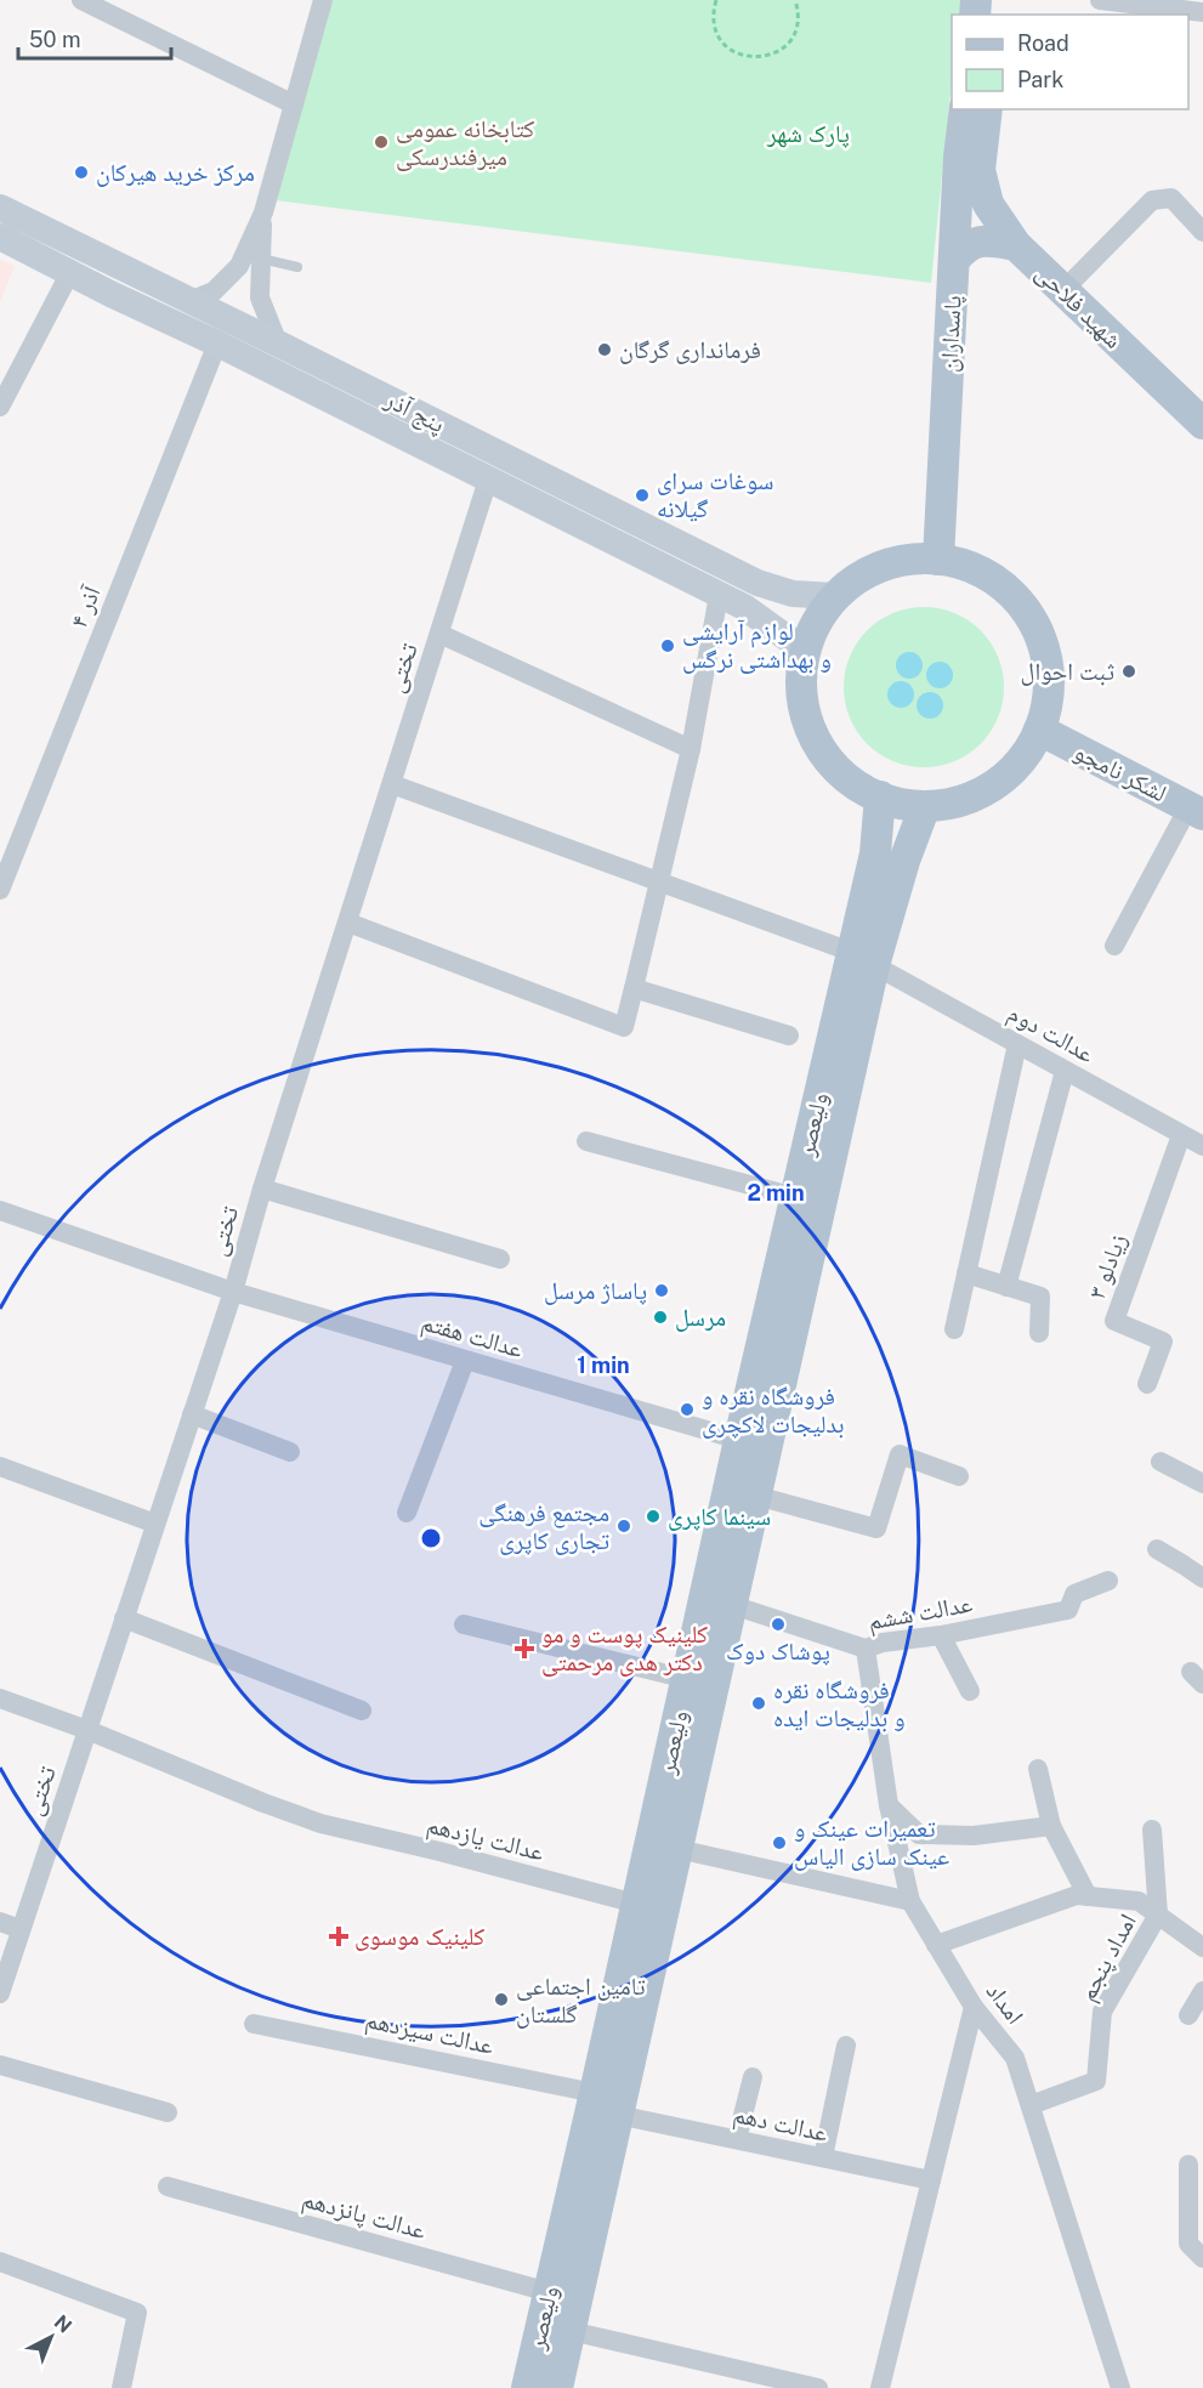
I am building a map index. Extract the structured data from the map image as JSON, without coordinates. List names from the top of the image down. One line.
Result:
{"streets":{"main road":["شهید فلاحی","پاسداران","پنج آذر","لشکر نامجو","ولیعصر"],"street":["آذر ۴","تختی","عدالت دوم","زیادلو ۳","عدالت هفتم","عدالت ششم","عدالت یازدهم","امداد پنجم","امداد","عدالت سیزدهم","عدالت دهم","عدالت پانزدهم"]},"crossings":[["پاسداران","پنج آذر"],["پاسداران","لشکر نامجو"],["پاسداران","ولیعصر"],["پنج آذر","آذر ۴"],["پنج آذر","تختی"],["پنج آذر","لشکر نامجو"],["پنج آذر","ولیعصر"],["تختی","عدالت دوم"],["تختی","عدالت هفتم"],["تختی","عدالت یازدهم"],["لشکر نامجو","ولیعصر"],["عدالت دوم","ولیعصر"],["عدالت دوم","زیادلو ۳"],["ولیعصر","عدالت هفتم"],["ولیعصر","عدالت ششم"],["ولیعصر","عدالت یازدهم"],["ولیعصر","عدالت سیزدهم"],["ولیعصر","عدالت دهم"],["ولیعصر","عدالت پانزدهم"],["عدالت ششم","امداد"],["امداد پنجم","امداد"]],"parks":["پارک شهر"],"places":{"other":["کتابخانه عمومی میرفندرسکی","مرکز خرید هیرکان","فرمانداری گرگان","سوغات سرای گیلانه","لوازم آرایشی و بهداشتی نرگس","ثبت احوال","پاساژ مرسل","مرسل","فروشگاه نقره و بدلیجات لاکچری","سینما کاپری","مجتمع فرهنگی تجاری کاپری","پوشاک دوک","فروشگاه نقره و بدلیجات ایده","تعمیرات عینک و عینک سازی الیاس","تامین اجتماعی گلستان"],"health":["کلینیک پوست و مو دکتر هدی مرحمتی","کلینیک موسوی"]},"legend":["Road","Park"],"scale_bar":"50 m","north":"top right","rings":["2 min","1 min"]}
